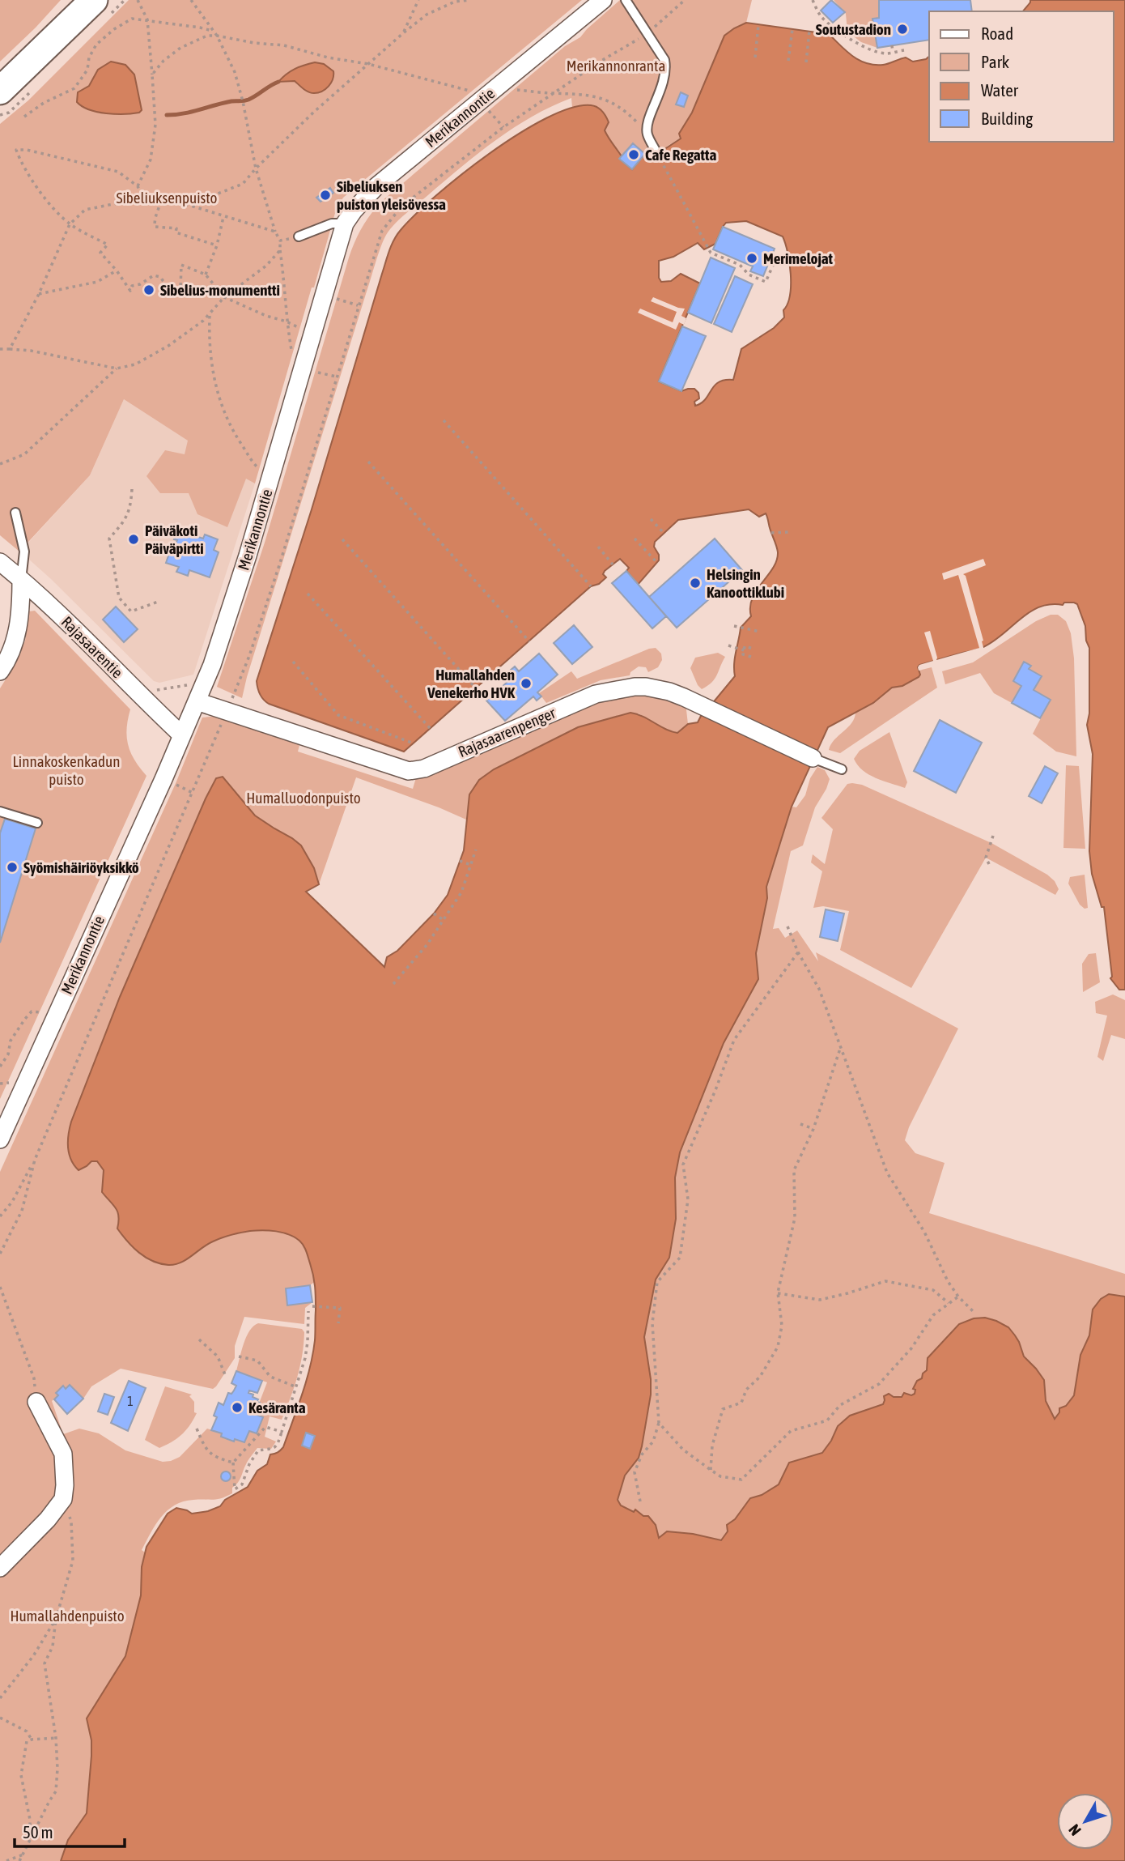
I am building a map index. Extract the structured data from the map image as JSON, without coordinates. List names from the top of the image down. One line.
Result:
{"streets":{"street":["Merikannontie","Rajasaarentie","Rajasaarenpenger"]},"crossings":[["Merikannontie","Rajasaarentie"],["Merikannontie","Rajasaarenpenger"]],"parks":["Merikannonranta","Sibeliuksenpuisto","Linnakoskenkadun puisto","Humalluodonpuisto","Humallahdenpuisto"],"places":["Soutustadion","Cafe Regatta","Sibeliuksen puiston yleisövessa","Merimelojat","Sibelius-monumentti","Päiväkoti Päiväpirtti","Helsingin Kanoottiklubi","Humallahden Venekerho HVK","Syömishäiriöyksikkö","Kesäranta"],"house_numbers":["1"],"legend":["Road","Park","Water","Building"],"scale_bar":"50 m","north":"bottom left"}
